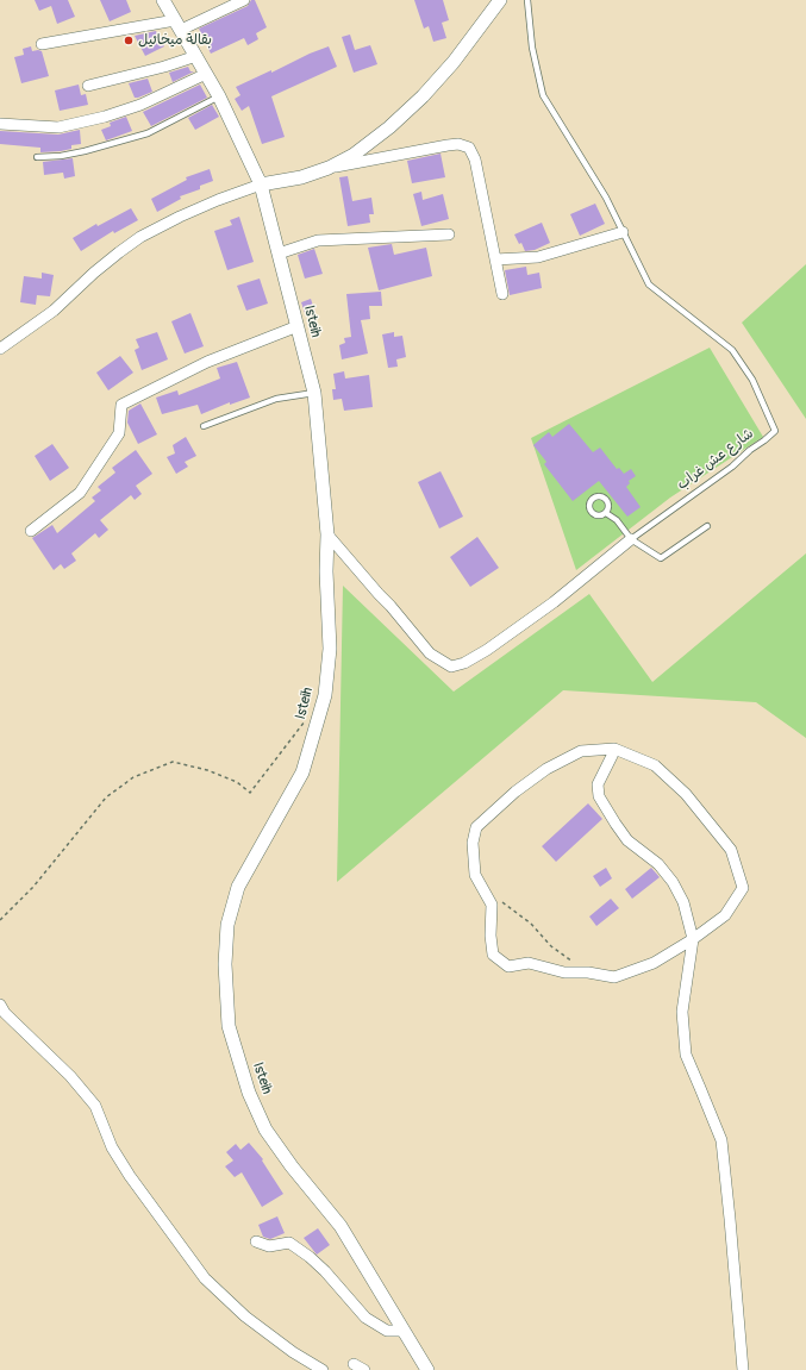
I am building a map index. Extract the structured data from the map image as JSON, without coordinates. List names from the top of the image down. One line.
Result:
{"streets":{"street":["Isteih","شارع عش غراب"]},"crossings":[["Isteih","شارع عش غراب"]],"places":["بقالة ميخائيل"]}
